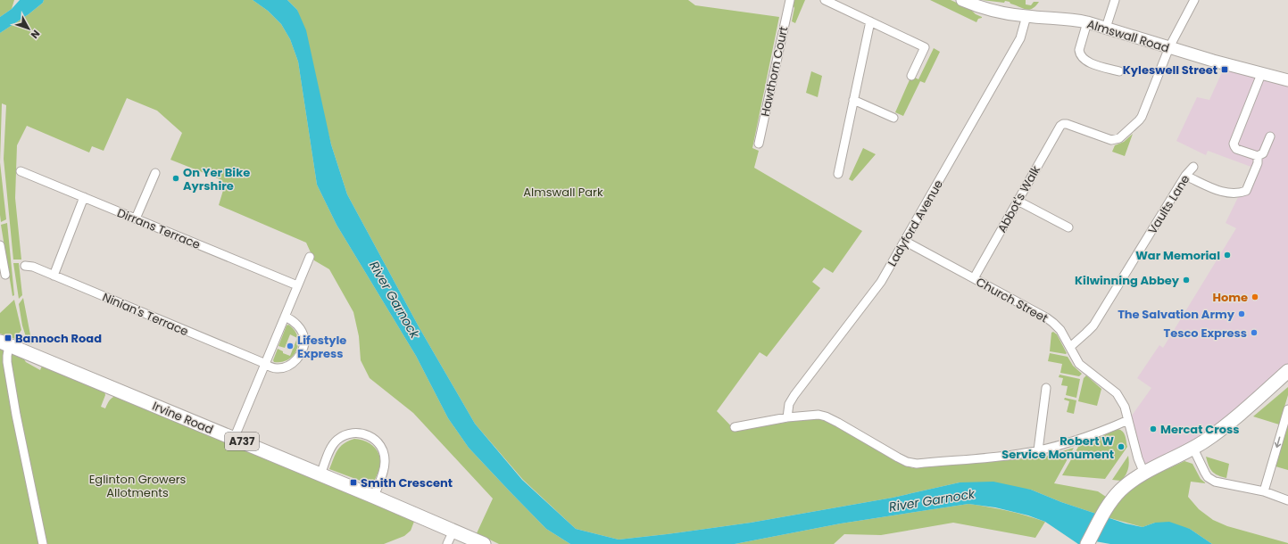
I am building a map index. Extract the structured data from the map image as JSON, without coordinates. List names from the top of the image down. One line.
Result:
{"streets":{"main road":["Almswall Road","Irvine Road","A737"],"street":["Hawthorn Court","Abbot's Walk","Vaults Lane","Ladyford Avenue","Dirrans Terrace","Church Street","Ninian's Terrace"]},"crossings":[["Almswall Road","Abbot's Walk"],["Almswall Road","Ladyford Avenue"],["Abbot's Walk","Church Street"],["Vaults Lane","Church Street"],["Ladyford Avenue","Church Street"]],"water":["River Garnock"],"parks":["Almswall Park","Eglinton Growers Allotments"],"places":{"transit":["Kyleswell Street","Bannoch Road","Smith Crescent"],"other":["On Yer Bike Ayrshire","War Memorial","Kilwinning Abbey","Home","The Salvation Army","Tesco Express","Lifestyle Express","Mercat Cross","Robert W Service Monument"]},"north":"bottom right"}
